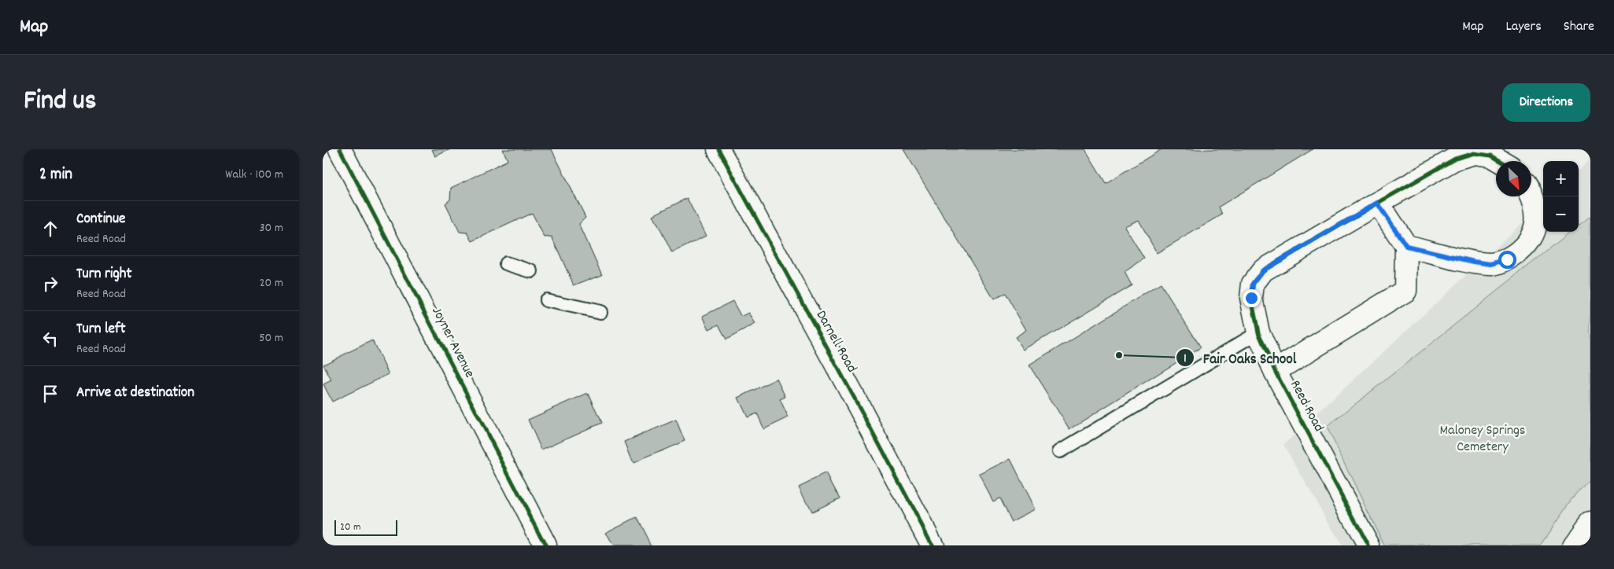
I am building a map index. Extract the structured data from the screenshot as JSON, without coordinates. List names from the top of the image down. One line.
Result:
{"streets":{"street":["Darnell Road","Joyner Avenue","Reed Road"]},"parks":["Maloney Springs Cemetery"],"places":["Fair Oaks School"],"scale_bar":"20 m","north":"bottom right","page":{"header":"Map","nav":["Map","Layers","Share"],"title":"Find us","buttons":"Directions","heading":["2 min","Walk · 100 m"],"map_buttons":["+","−"],"list":[["Continue","Reed Road","30 m"],["Turn right","Reed Road","20 m"],["Turn left","Reed Road","50 m"],"Arrive at destination"],"scale":"20 m"}}
